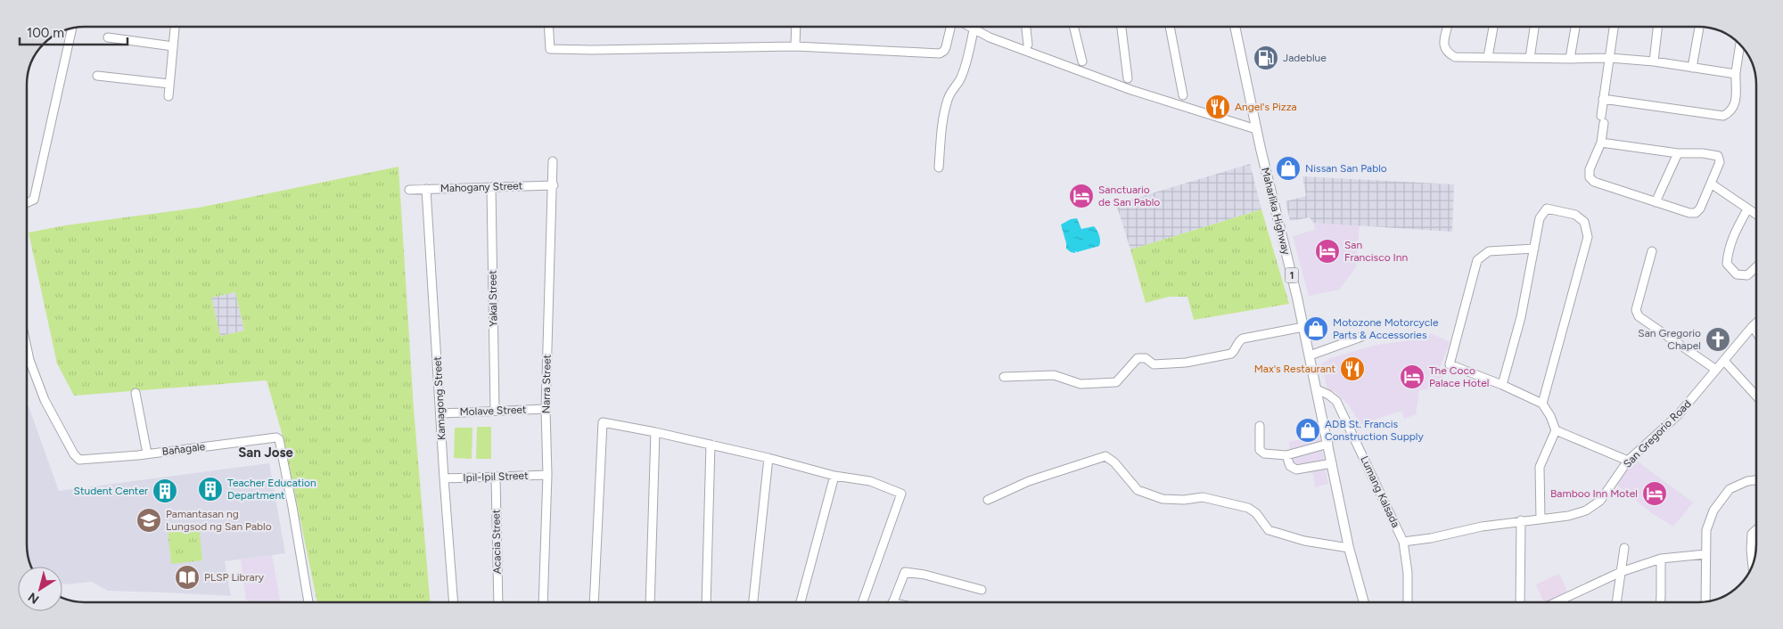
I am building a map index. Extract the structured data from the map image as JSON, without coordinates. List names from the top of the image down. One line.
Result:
{"streets":{"main road":["Maharlika Highway","1"],"street":["Mahogany Street","Yakal Street","Narra Street","Kamagong Street","Molave Street","San Gregorio Road","Bañagale","Ipil-Ipil Street","Lumang Kalsada","Acacia Street"]},"crossings":[["Mahogany Street","Yakal Street"],["Mahogany Street","Narra Street"],["Mahogany Street","Kamagong Street"],["Maharlika Highway","Lumang Kalsada"],["Yakal Street","Molave Street"],["Narra Street","Molave Street"],["Narra Street","Ipil-Ipil Street"],["Kamagong Street","Molave Street"],["Kamagong Street","Ipil-Ipil Street"],["San Gregorio Road","Lumang Kalsada"],["Ipil-Ipil Street","Acacia Street"]],"districts":["San Jose"],"places":{"fuel station":["Jadeblue"],"restaurant":["Angel's Pizza","Max's Restaurant"],"shop":["Nissan San Pablo","Motozone Motorcycle Parts & Accessories","ADB St. Francis Construction Supply"],"hotel":["Sanctuario de San Pablo","San Francisco Inn","The Coco Palace Hotel","Bamboo Inn Motel"],"church":["San Gregorio Chapel"],"building":["Teacher Education Department","Student Center"],"school or university":["Pamantasan ng Lungsod ng San Pablo"],"library":["PLSP Library"]},"scale_bar":"100 m","north":"bottom left"}
